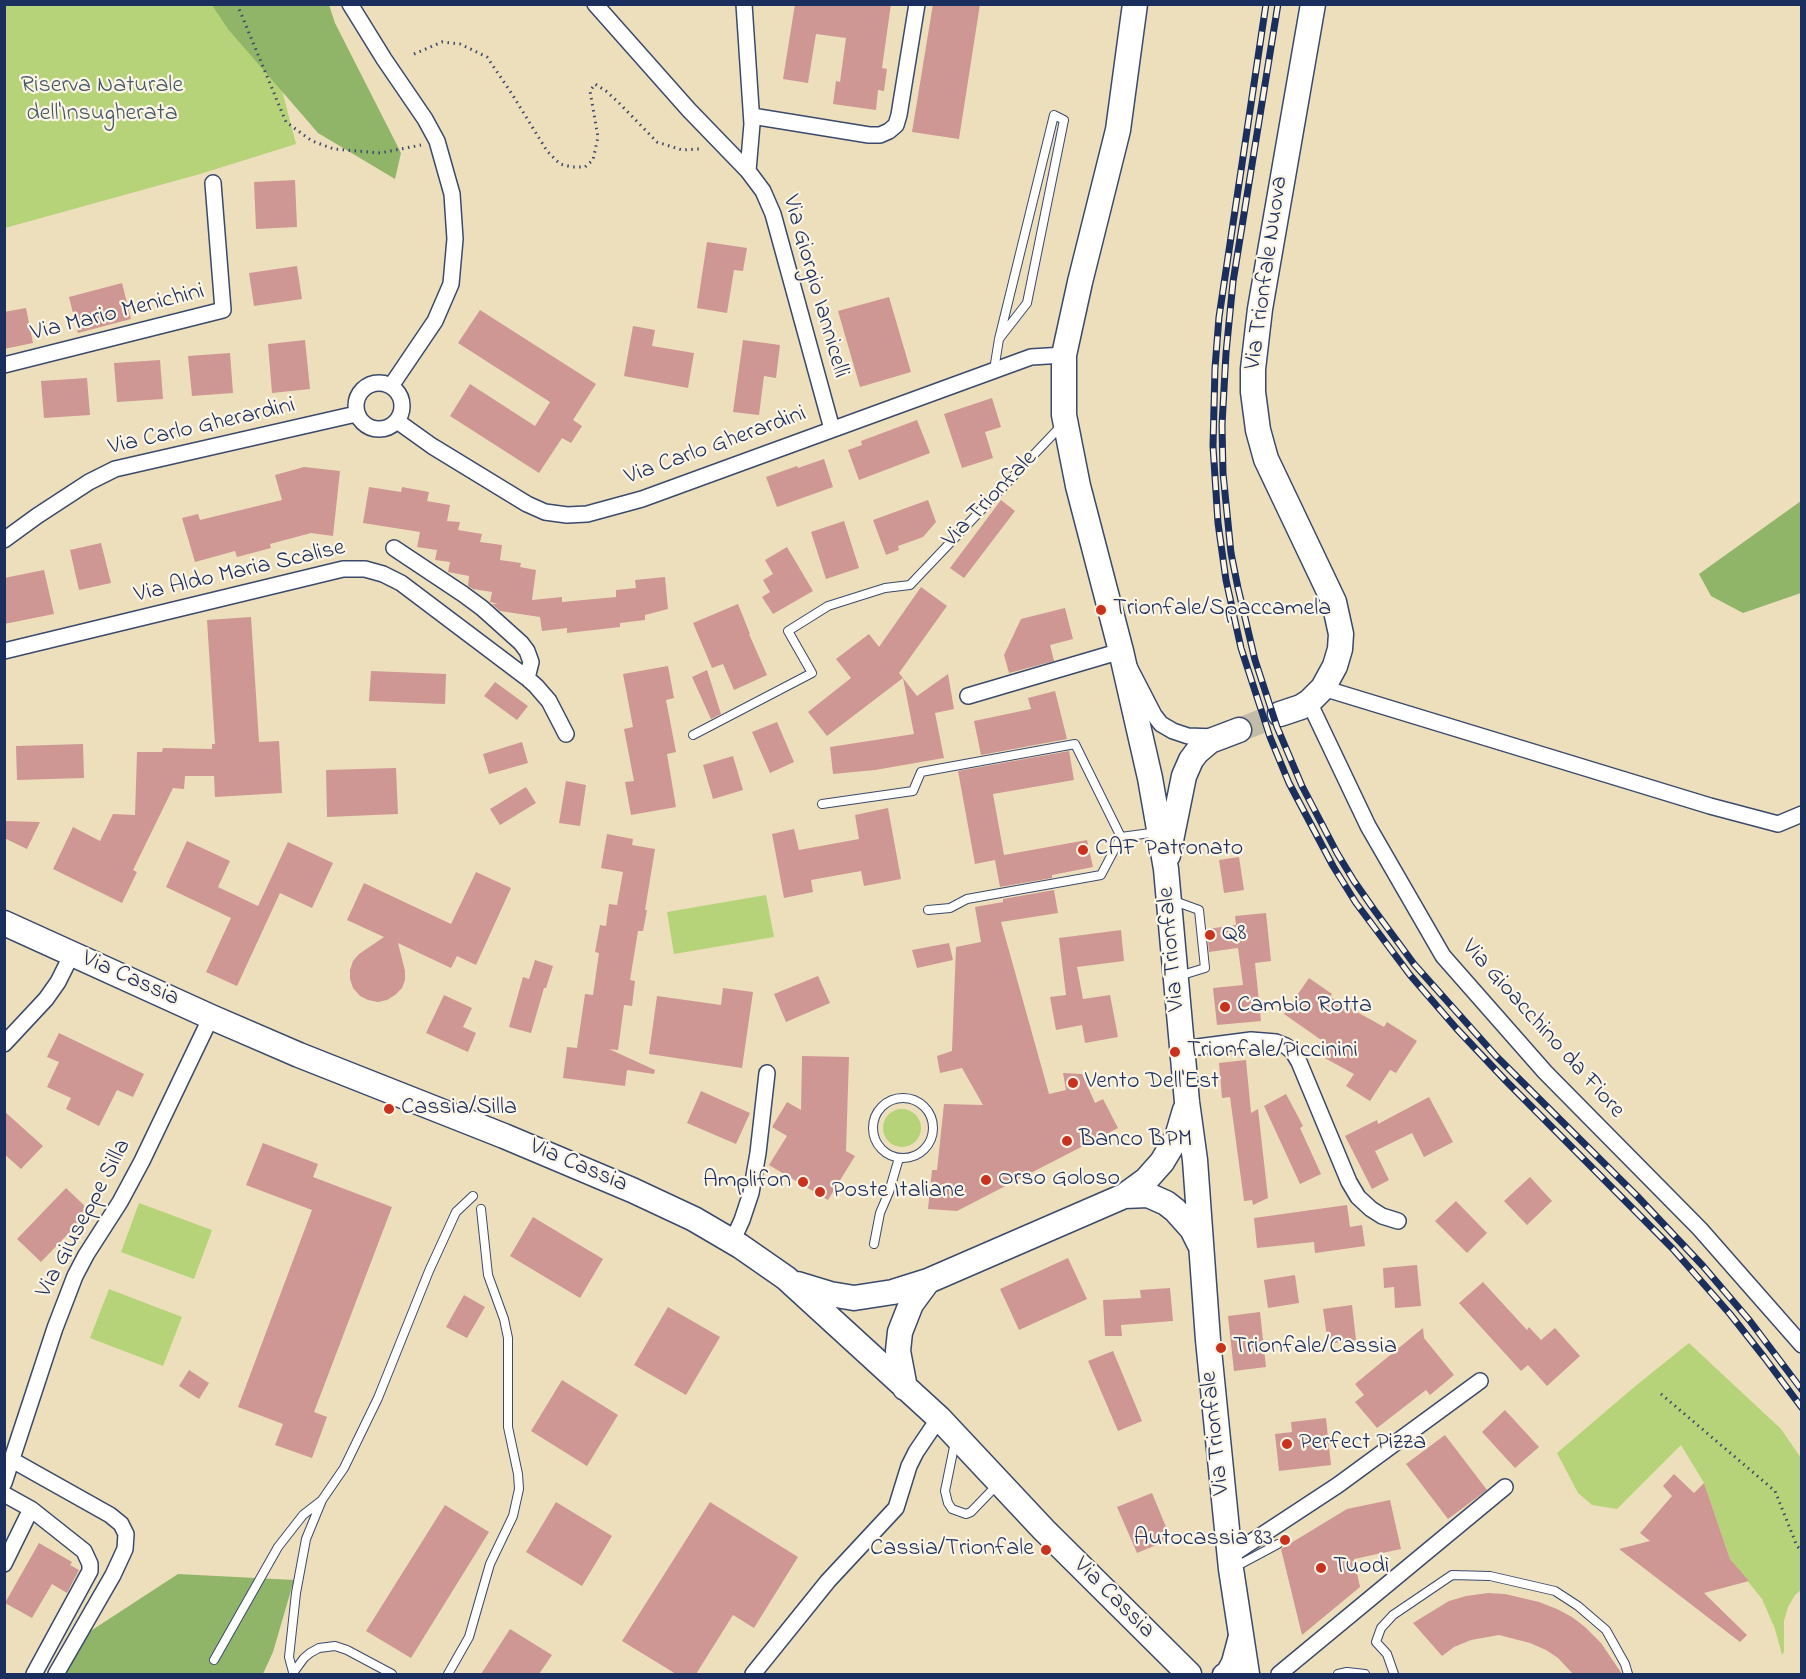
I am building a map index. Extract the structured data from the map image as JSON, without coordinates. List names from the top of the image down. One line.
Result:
{"streets":{"main road":["Via Trionfale Nuova","Via Trionfale","Via Cassia"],"street":["Via Giorgio Iannicelli","Via Mario Menichini","Via Carlo Gherardini","Via Aldo Maria Scalise","Via Gioacchino da Fiore","Via Giuseppe Silla"]},"crossings":[["Via Trionfale Nuova","Via Gioacchino da Fiore"],["Via Giorgio Iannicelli","Via Carlo Gherardini"],["Via Carlo Gherardini","Via Trionfale"],["Via Cassia","Via Giuseppe Silla"]],"parks":["Riserva Naturale dell'Insugherata"],"places":["Trionfale/Spaccamela","CAF Patronato","Q8","Cambio Rotta","Trionfale/Piccinini","Vento Dell'Est","Cassia/Silla","Banco BPM","Orso Goloso","Amplifon","Poste Italiane","Trionfale/Cassia","Perfect Pizza","Autocassia 83","Cassia/Trionfale","Tuodì"]}
